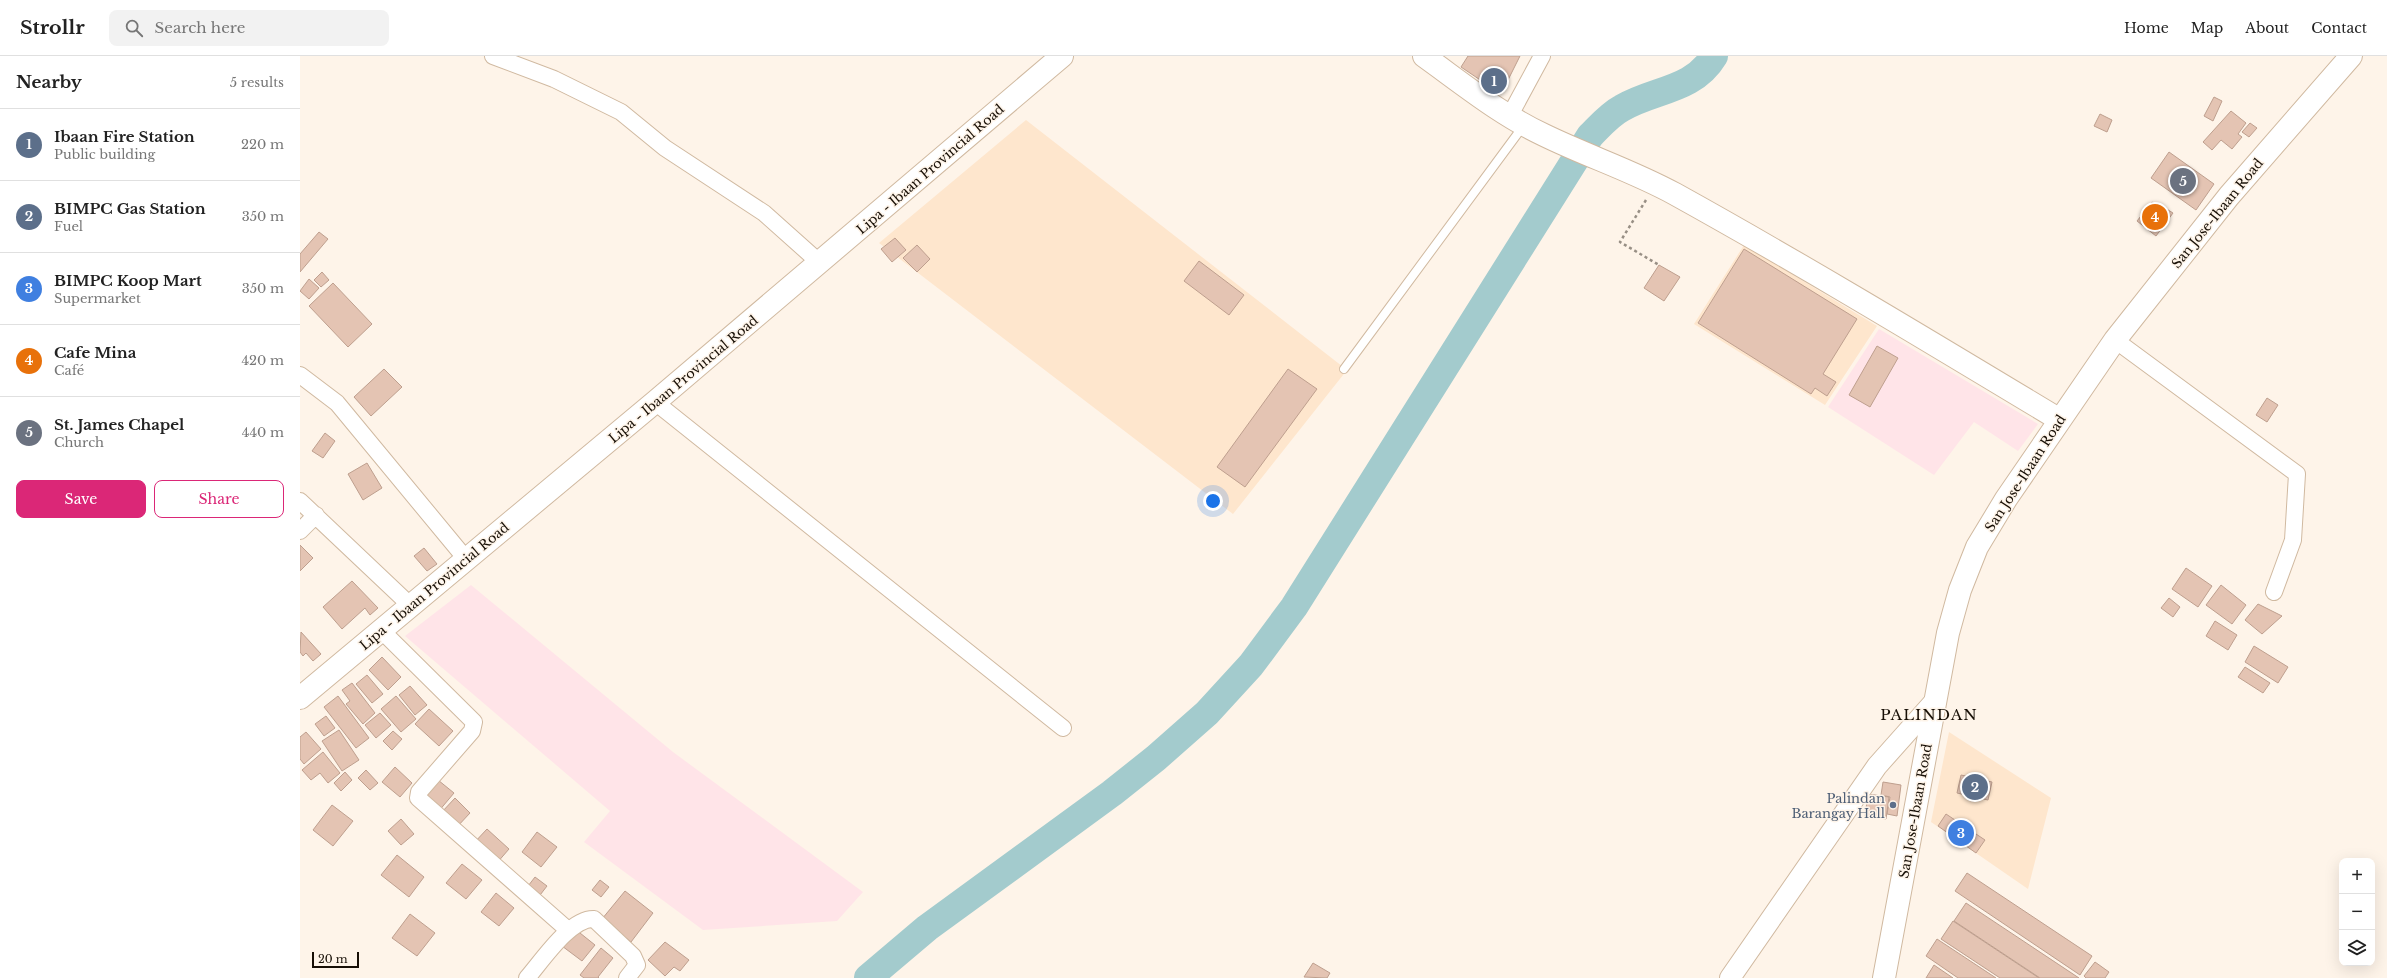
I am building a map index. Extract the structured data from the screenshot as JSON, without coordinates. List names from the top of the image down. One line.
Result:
{"streets":{"main road":["Lipa - Ibaan Provincial Road","San Jose-Ibaan Road"]},"districts":["PALINDAN"],"places":["Palindan Barangay Hall"],"scale_bar":"20 m","page":{"header":"Strollr","search":"Search here","nav":["Home","Map","About","Contact"],"heading":["Nearby","5 results"],"pins":["1","5","4","2","3"],"list":[{"mark":"1","name":"Ibaan Fire Station","note":"Public building","value":"220 m"},{"mark":"2","name":"BIMPC Gas Station","note":"Fuel","value":"350 m"},{"mark":"3","name":"BIMPC Koop Mart","note":"Supermarket","value":"350 m"},{"mark":"4","name":"Cafe Mina","note":"Café","value":"420 m"},{"mark":"5","name":"St. James Chapel","note":"Church","value":"440 m"}],"buttons":["Save","Share"],"map_buttons":["+","−"],"scale":"20 m"}}
